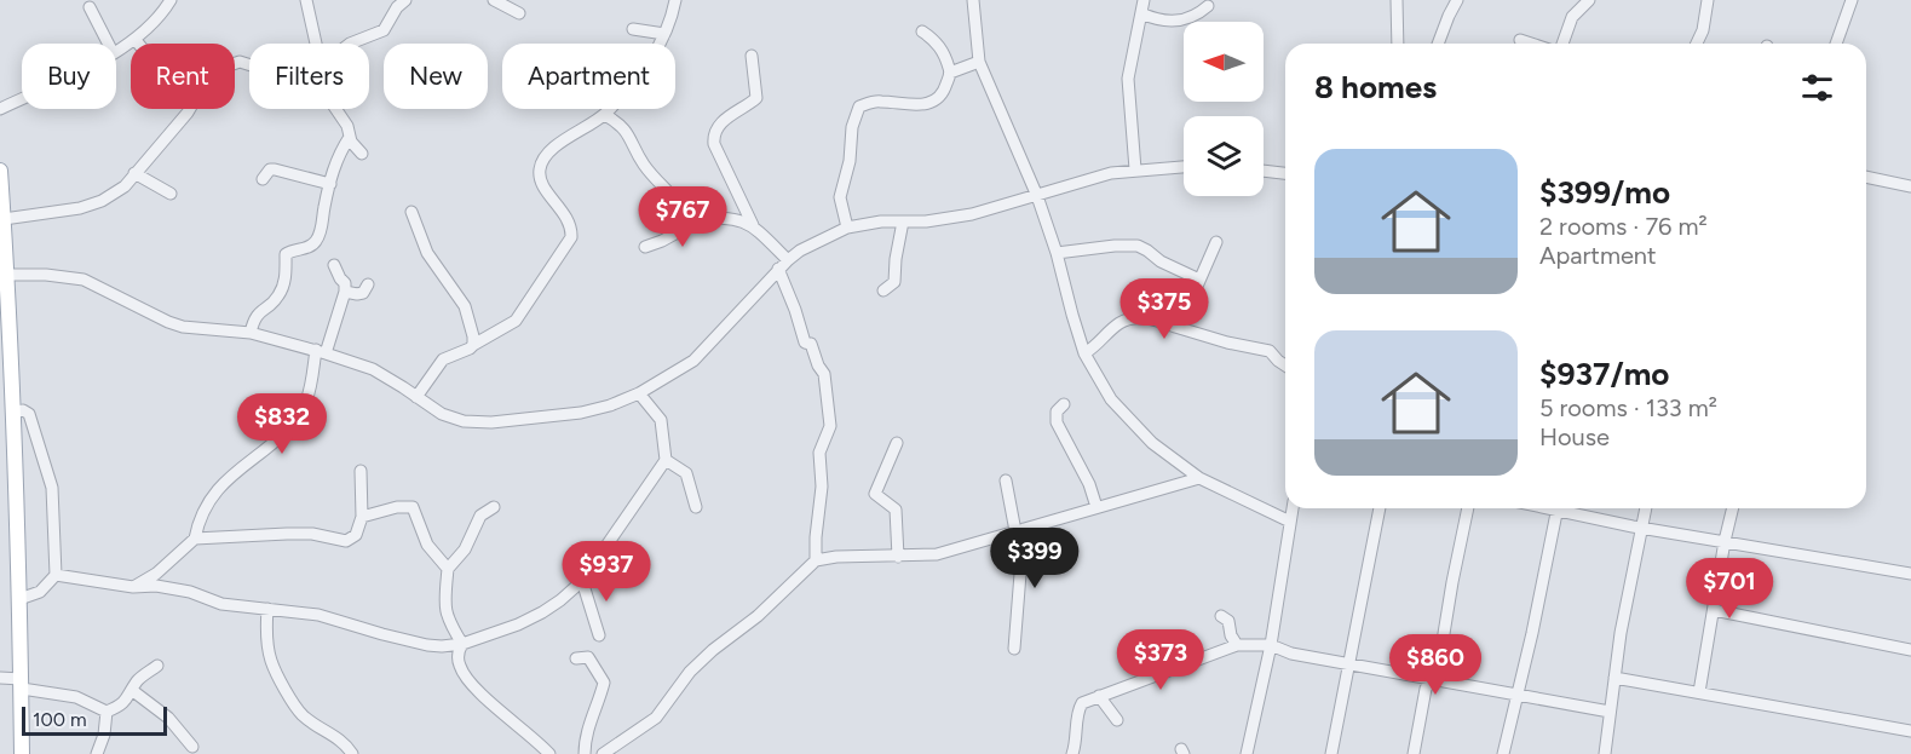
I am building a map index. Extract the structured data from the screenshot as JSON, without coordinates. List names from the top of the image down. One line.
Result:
{"scale_bar":"100 m","north":"left","page":{"chip":["Buy","Rent","Filters","New","Apartment"],"heading":"8 homes","list":[{"name":"$399/mo","note":"2 rooms · 76 m² · Apartment"},{"name":"$937/mo","note":"5 rooms · 133 m² · House"}],"price":["$767","$375","$832","$399","$937","$701","$373","$860"],"scale":"100 m"}}
